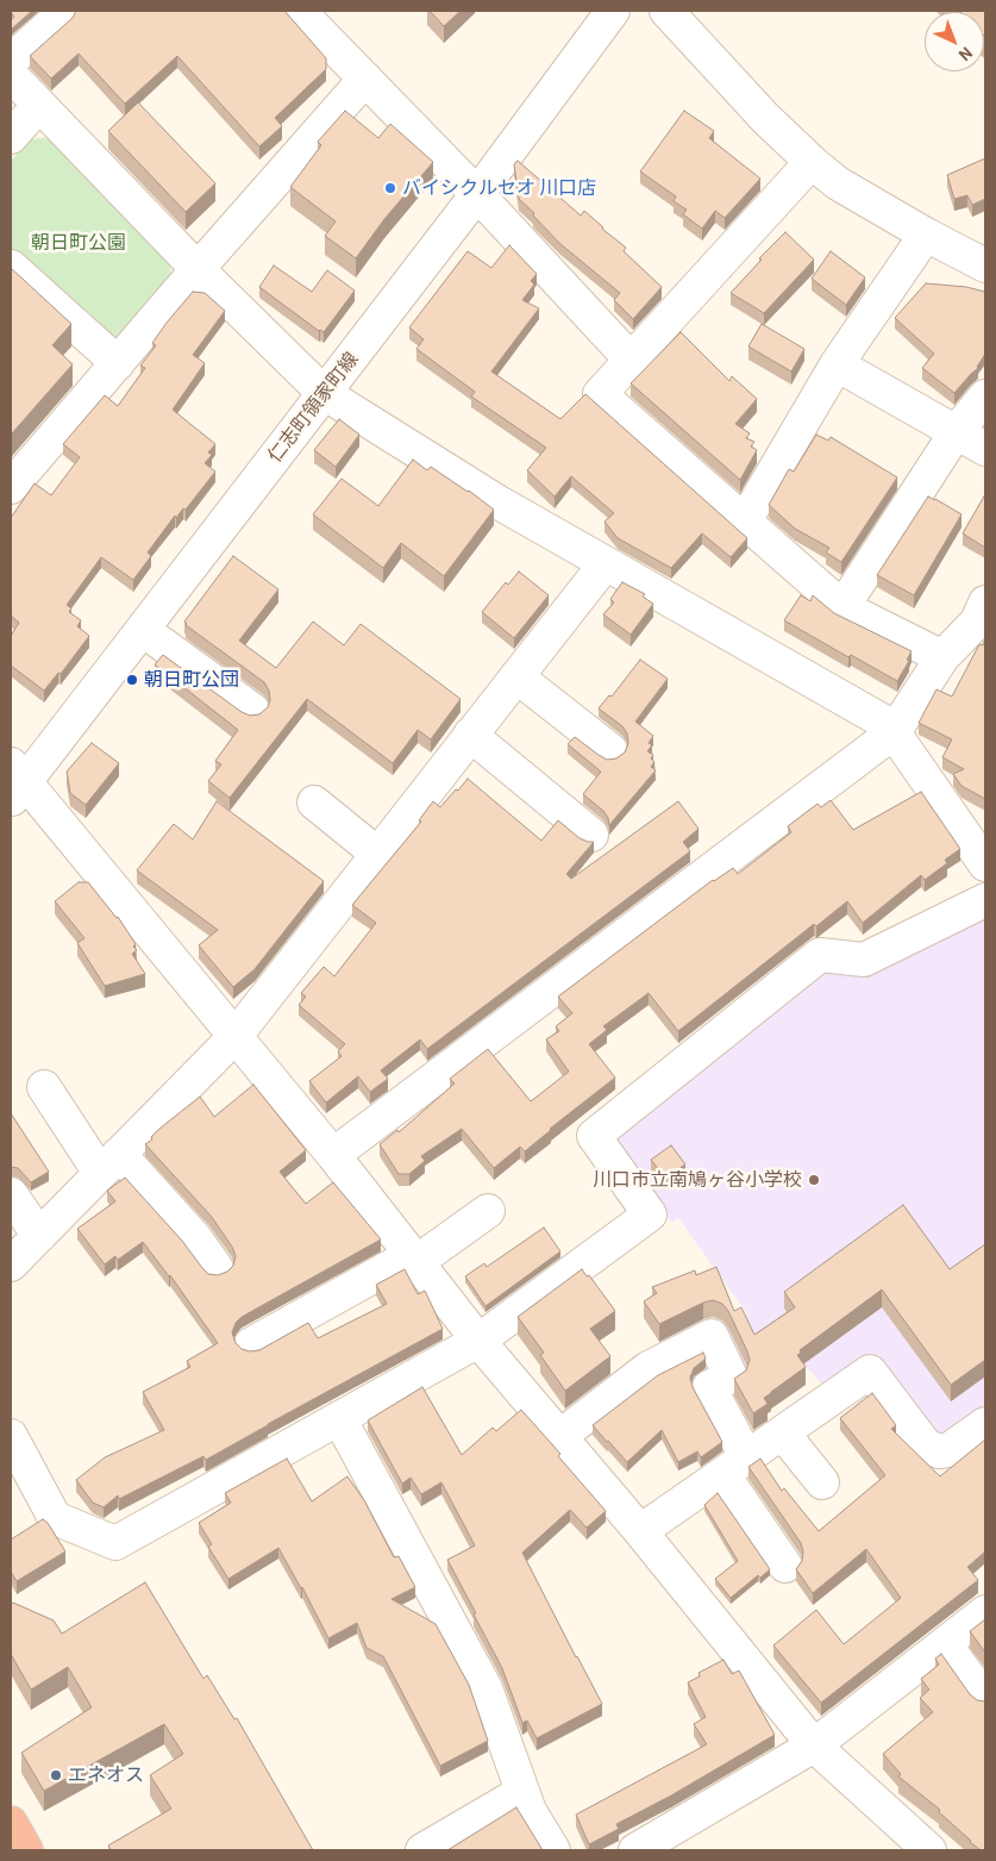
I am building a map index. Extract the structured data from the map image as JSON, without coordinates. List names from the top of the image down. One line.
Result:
{"streets":{"street":["仁志町領家町線"]},"parks":["朝日町公園"],"places":["バイシクルセオ 川口店","朝日町公団","川口市立南鳩ヶ谷小学校","エネオス"],"north":"bottom right"}
